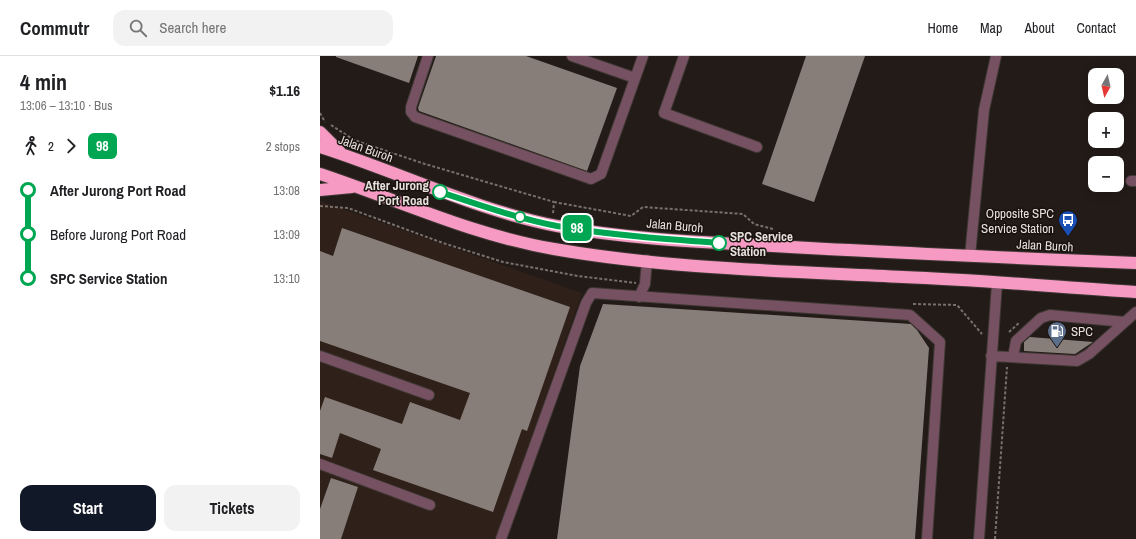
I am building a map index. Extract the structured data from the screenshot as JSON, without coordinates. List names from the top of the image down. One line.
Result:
{"streets":{"highway":["Jalan Buroh"]},"places":{"other":["After Jurong Port Road","SPC Service Station"],"bus stop":["Opposite SPC Service Station"],"fuel station":["SPC"]},"lines":["bus line 98"],"north":"bottom","page":{"header":"Commutr","search":"Search here","nav":["Home","Map","About","Contact"],"heading":["4 min","13:06 – 13:10 · Bus","$1.16"],"on_map":"98","map_buttons":["+","−"],"legs":["2","98","2 stops"],"list":[{"name":"After Jurong Port Road","value":"13:08"},{"name":"Before Jurong Port Road","value":"13:09"},{"name":"SPC Service Station","value":"13:10"}],"buttons":["Start","Tickets"]}}
